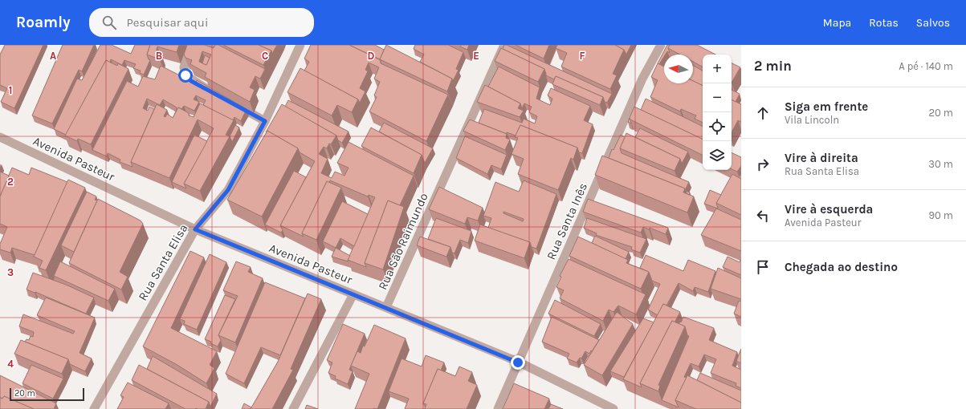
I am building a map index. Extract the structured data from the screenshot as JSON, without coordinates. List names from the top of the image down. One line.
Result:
{"streets":{"street":["Avenida Pasteur","Rua Santa Inês","Rua São Raimundo","Rua Santa Elisa"]},"crossings":[["Avenida Pasteur","Rua Santa Inês"],["Avenida Pasteur","Rua São Raimundo"],["Avenida Pasteur","Rua Santa Elisa"]],"scale_bar":"20 m","north":"left","page":{"header":"Roamly","search":"Pesquisar aqui","nav":["Mapa","Rotas","Salvos"],"heading":["2 min","A pé · 140 m"],"map_buttons":["+","−"],"list":[["Siga em frente","Vila Lincoln","20 m"],["Vire à direita","Rua Santa Elisa","30 m"],["Vire à esquerda","Avenida Pasteur","90 m"],"Chegada ao destino"],"scale":"20 m"},"grid":{"columns":["A","B","C","D","E","F"],"rows":["1","2","3","4"]}}
